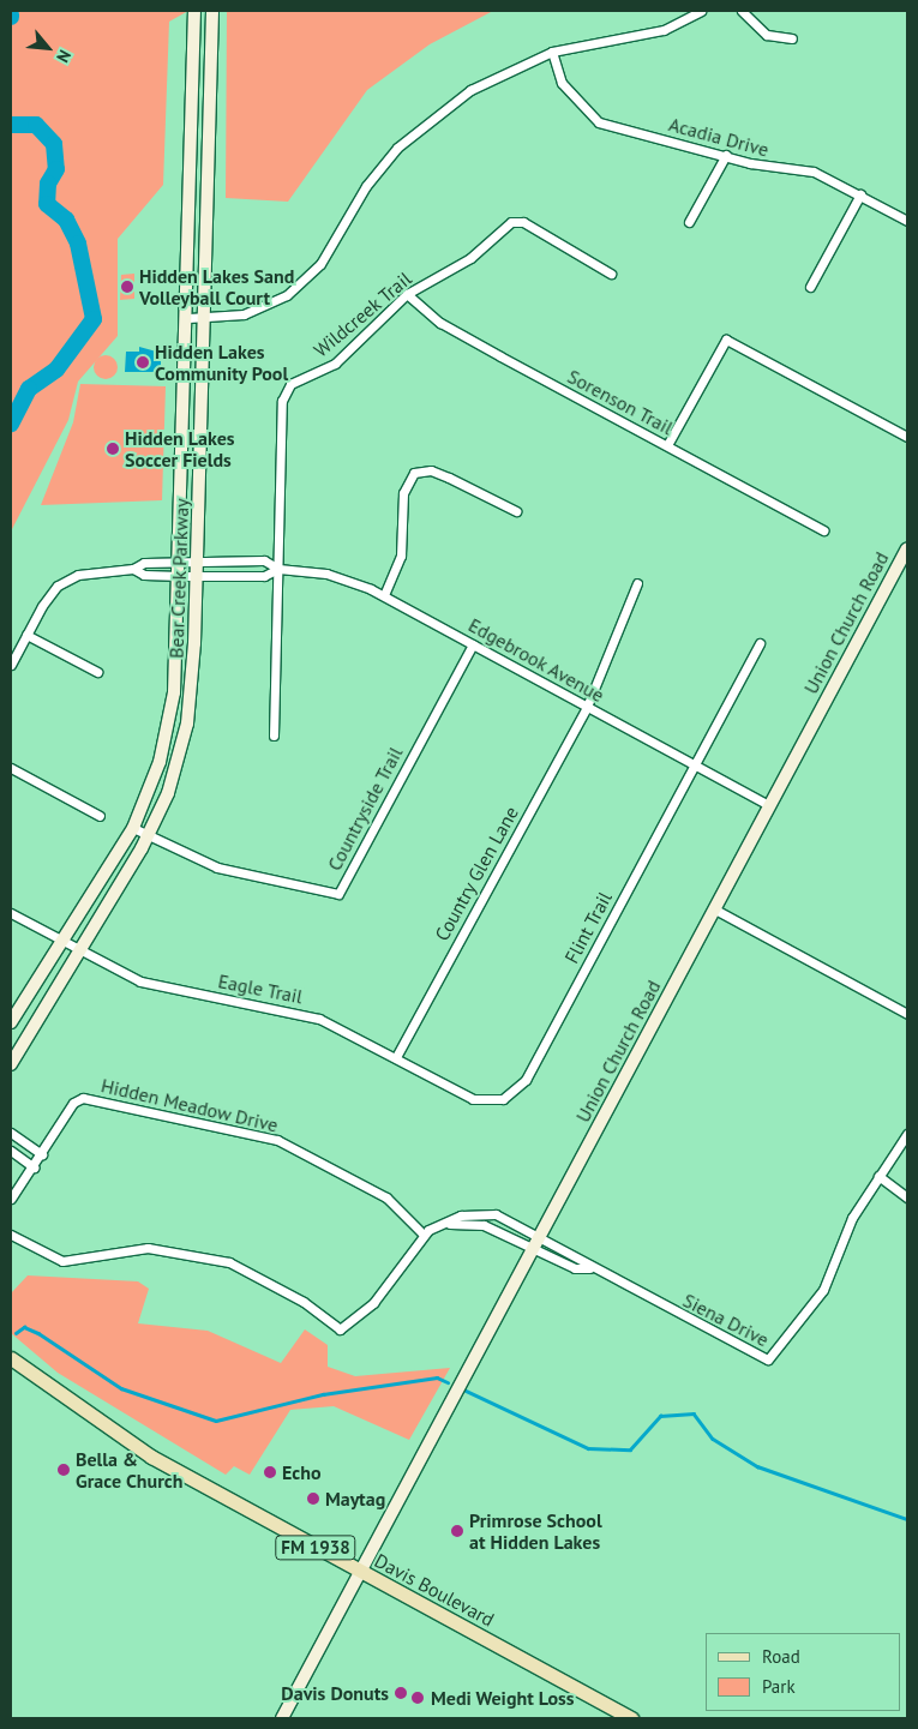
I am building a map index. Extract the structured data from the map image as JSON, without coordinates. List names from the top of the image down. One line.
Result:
{"streets":{"main road":["Bear Creek Parkway","Union Church Road","FM 1938","Davis Boulevard"],"street":["Acadia Drive","Wildcreek Trail","Sorenson Trail","Edgebrook Avenue","Countryside Trail","Country Glen Lane","Flint Trail","Eagle Trail","Hidden Meadow Drive","Siena Drive"]},"crossings":[["Wildcreek Trail","Sorenson Trail"],["Wildcreek Trail","Edgebrook Avenue"],["Bear Creek Parkway","Edgebrook Avenue"],["Bear Creek Parkway","Countryside Trail"],["Bear Creek Parkway","Eagle Trail"],["Union Church Road","Edgebrook Avenue"],["Union Church Road","Siena Drive"],["Union Church Road","Davis Boulevard"],["Edgebrook Avenue","Countryside Trail"],["Edgebrook Avenue","Country Glen Lane"],["Edgebrook Avenue","Flint Trail"],["Country Glen Lane","Eagle Trail"],["Flint Trail","Eagle Trail"],["Hidden Meadow Drive","Siena Drive"]],"places":["Hidden Lakes Sand Volleyball Court","Hidden Lakes Community Pool","Hidden Lakes Soccer Fields","Bella & Grace Church","Echo","Maytag","Primrose School at Hidden Lakes","Davis Donuts","Medi Weight Loss"],"legend":["Road","Park"],"north":"bottom right"}
